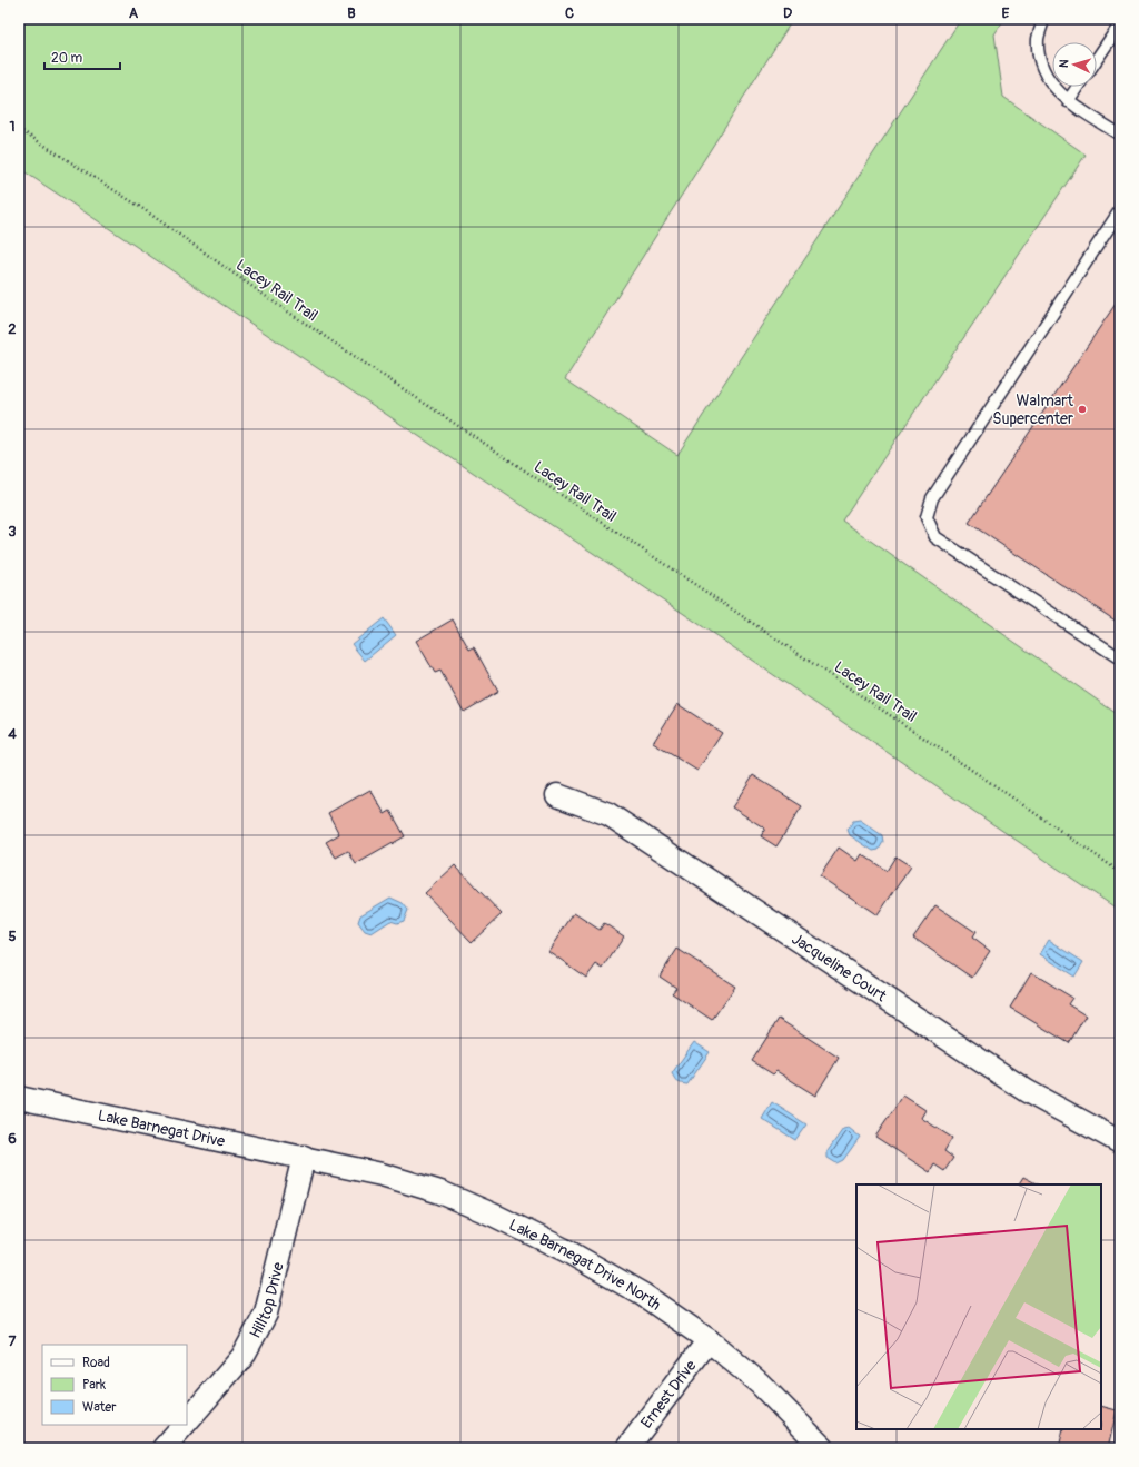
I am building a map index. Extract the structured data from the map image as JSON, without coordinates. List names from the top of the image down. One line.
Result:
{"streets":{"street":["Jacqueline Court","Lake Barnegat Drive","Lake Barnegat Drive North","Hilltop Drive","Ernest Drive"],"path":["Lacey Rail Trail"]},"crossings":[["Lake Barnegat Drive","Lake Barnegat Drive North"],["Lake Barnegat Drive","Hilltop Drive"],["Lake Barnegat Drive North","Hilltop Drive"],["Lake Barnegat Drive North","Ernest Drive"]],"places":["Walmart Supercenter"],"legend":["Road","Park","Water"],"scale_bar":"20 m","north":"left","grid":{"columns":["A","B","C","D","E"],"rows":["1","2","3","4","5","6","7"]}}
